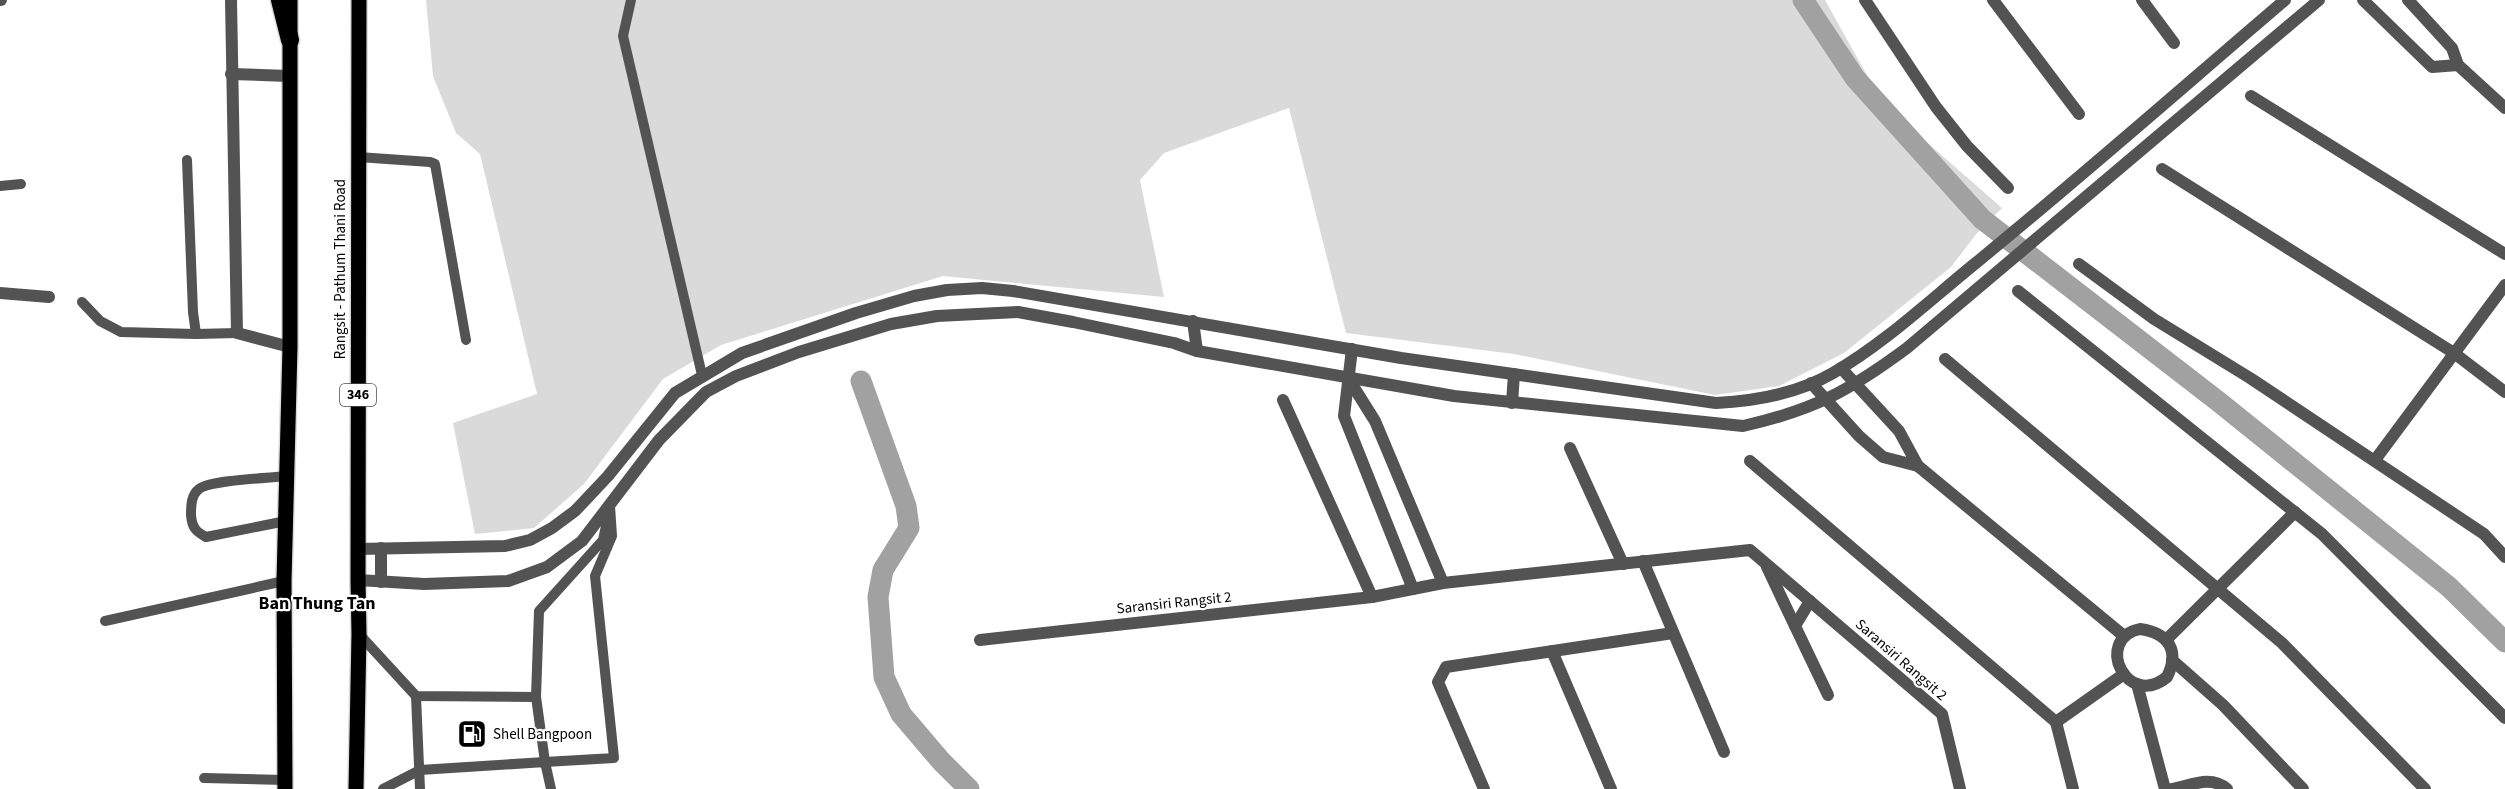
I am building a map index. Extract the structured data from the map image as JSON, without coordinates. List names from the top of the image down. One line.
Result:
{"streets":{"main road":["Rangsit - Pathum Thani Road","346"],"street":["Saransiri Rangsit 2"]},"districts":["Ban Thung Tan"],"places":{"fuel station":["Shell Bangpoon"]}}
